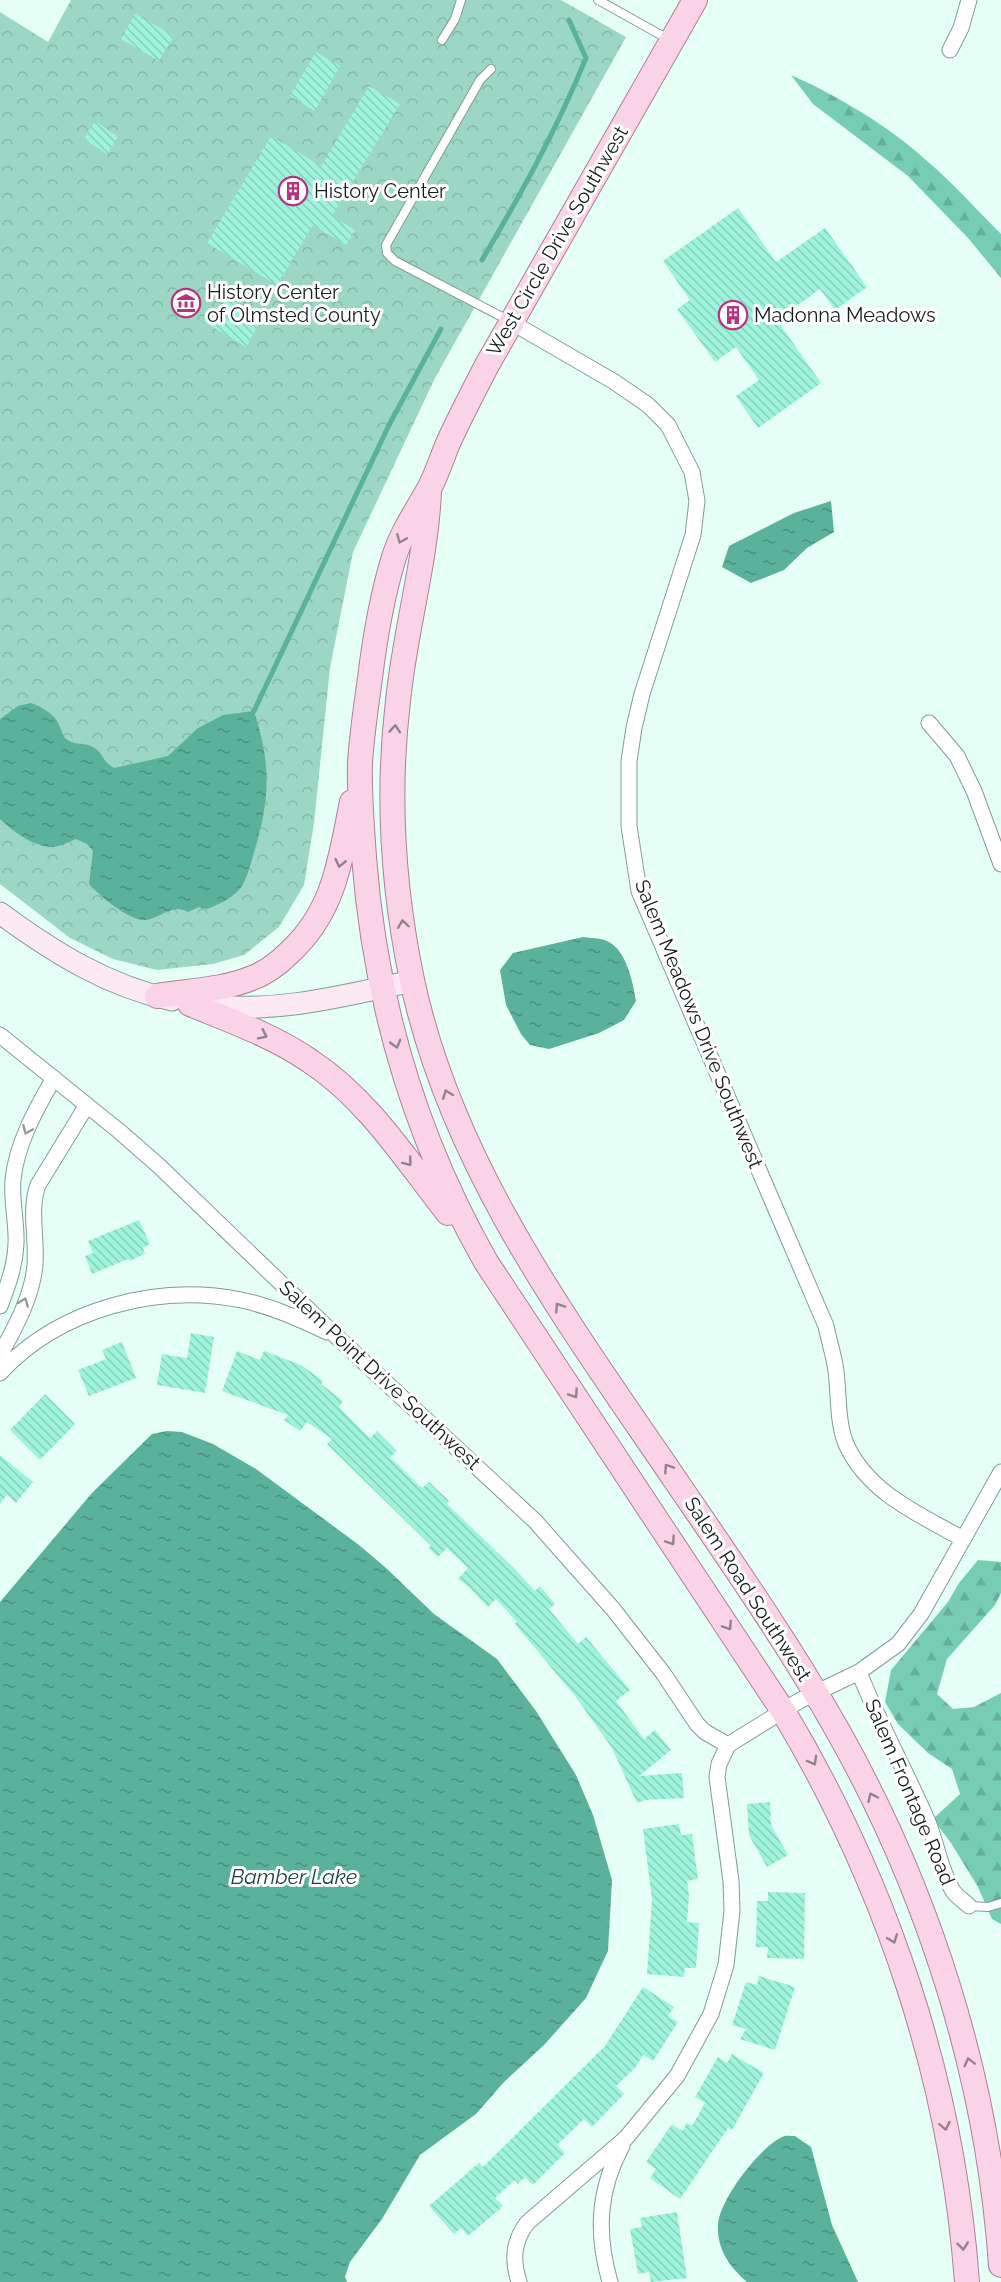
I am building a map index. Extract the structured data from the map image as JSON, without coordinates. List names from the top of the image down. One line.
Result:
{"streets":{"main road":["West Circle Drive Southwest","Salem Road Southwest"],"street":["Salem Meadows Drive Southwest","Salem Point Drive Southwest","Salem Frontage Road"]},"crossings":[["West Circle Drive Southwest","Salem Meadows Drive Southwest"],["West Circle Drive Southwest","Salem Road Southwest"]],"water":["Bamber Lake"],"places":{"building":["History Center","Madonna Meadows"],"museum":["History Center of Olmsted County"]}}
